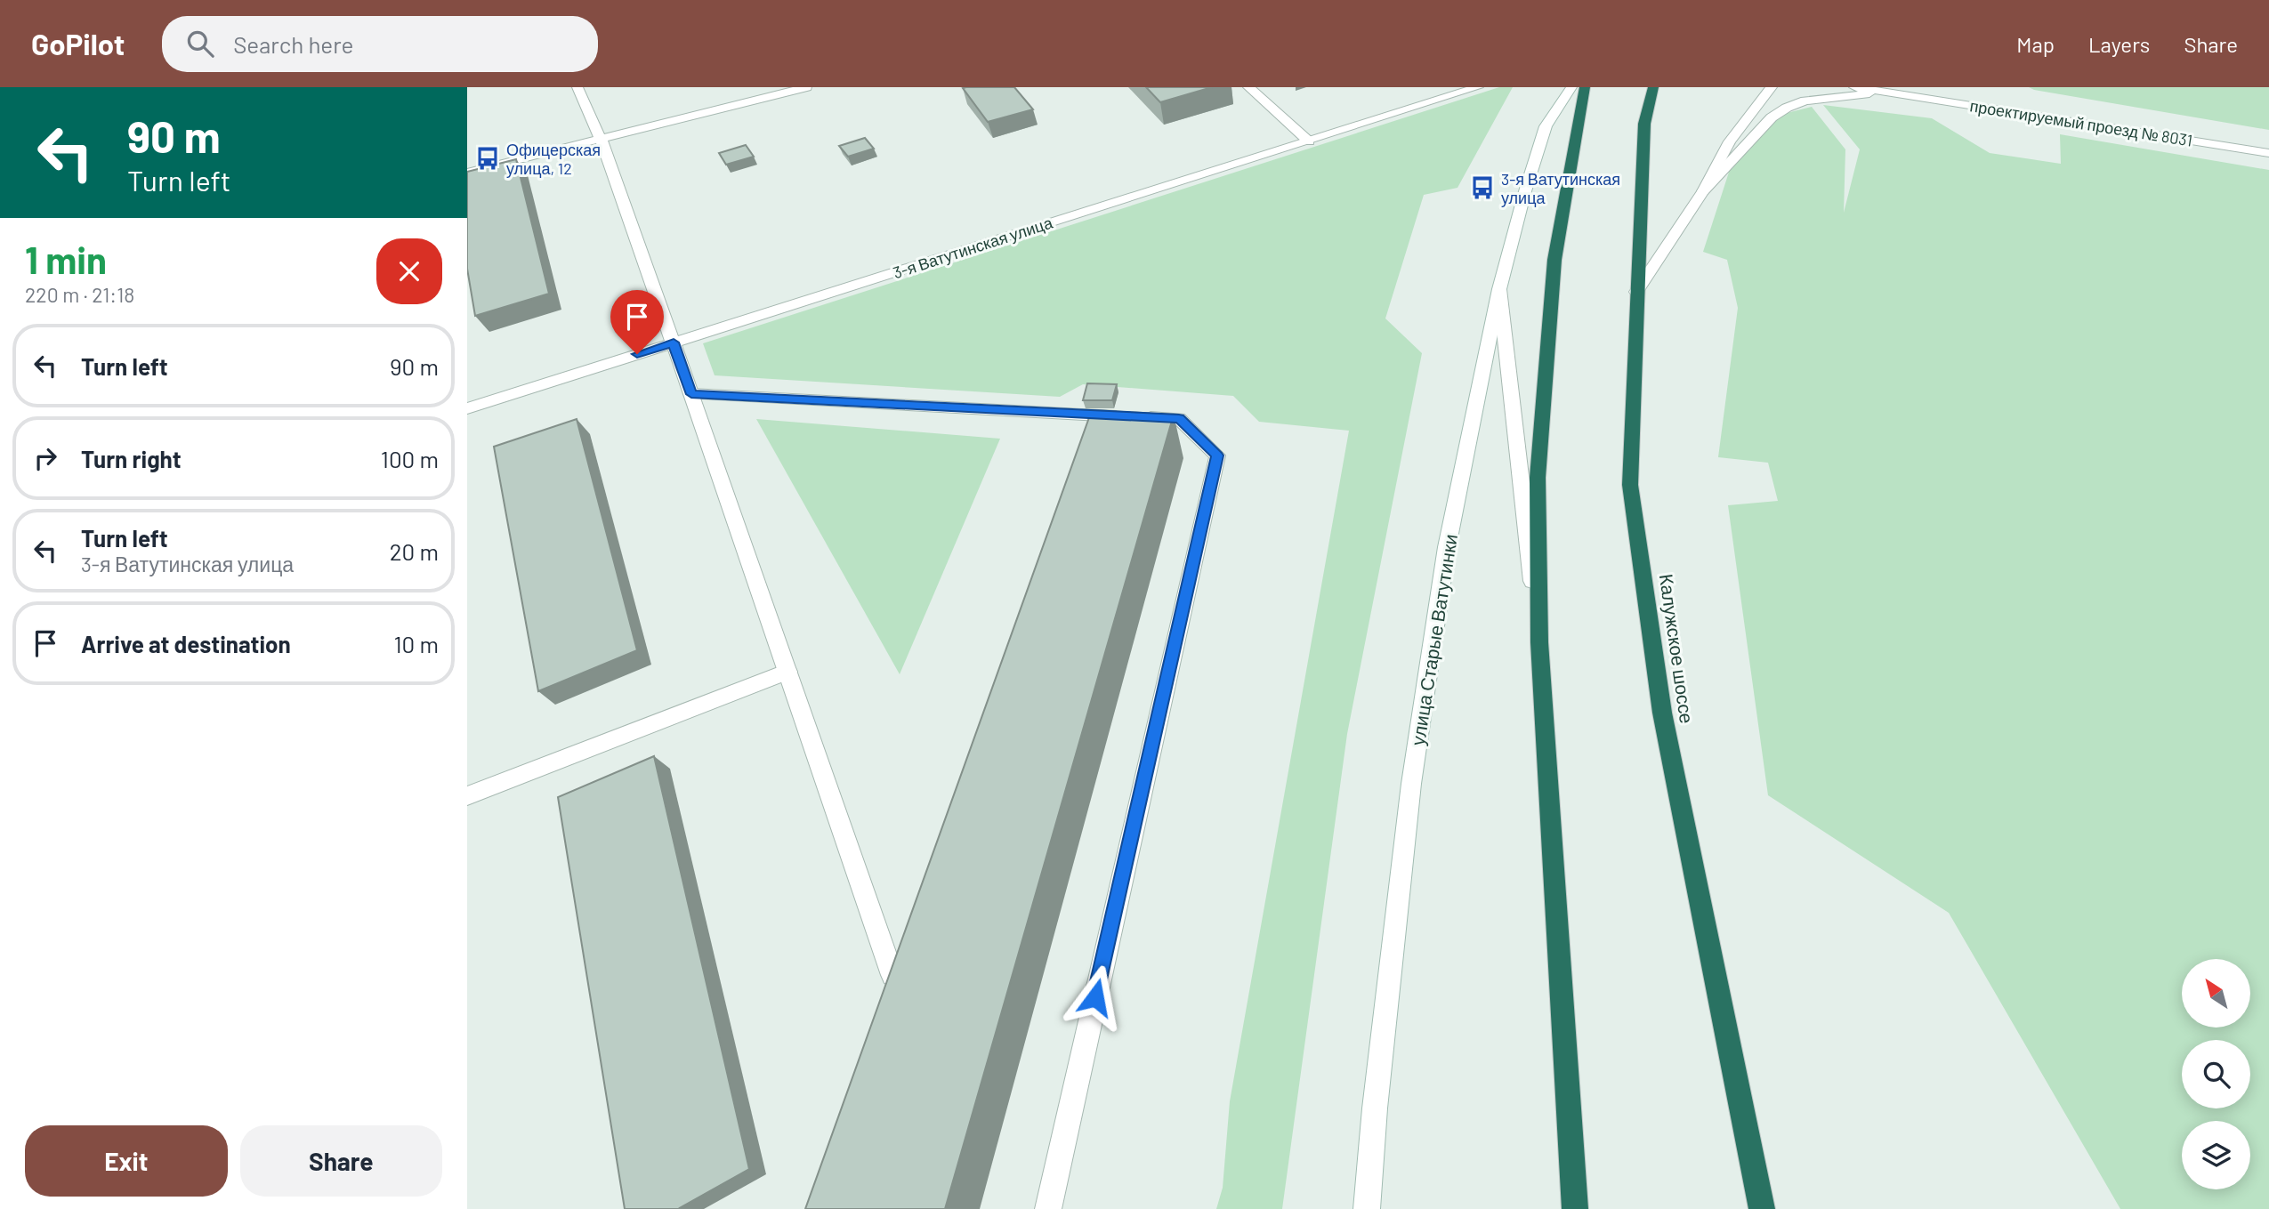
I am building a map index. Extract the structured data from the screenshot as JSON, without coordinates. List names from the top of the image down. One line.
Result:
{"streets":{"highway":["Калужское шоссе"],"street":["проектируемый проезд № 8031","3-я Ватутинская улица","улица Старые Ватутинки"]},"places":{"bus stop":["Офицерская улица, 12","3-я Ватутинская улица"]},"north":"top left","page":{"header":"GoPilot","search":"Search here","nav":["Map","Layers","Share"],"turn":["90 m","Turn left"],"heading":["1 min","220 m · 21:18"],"list":[{"name":"Turn left","value":"90 m"},{"name":"Turn right","value":"100 m"},{"name":"Turn left","note":"3-я Ватутинская улица","value":"20 m"},{"name":"Arrive at destination","value":"10 m"}],"buttons":["Exit","Share"]}}
